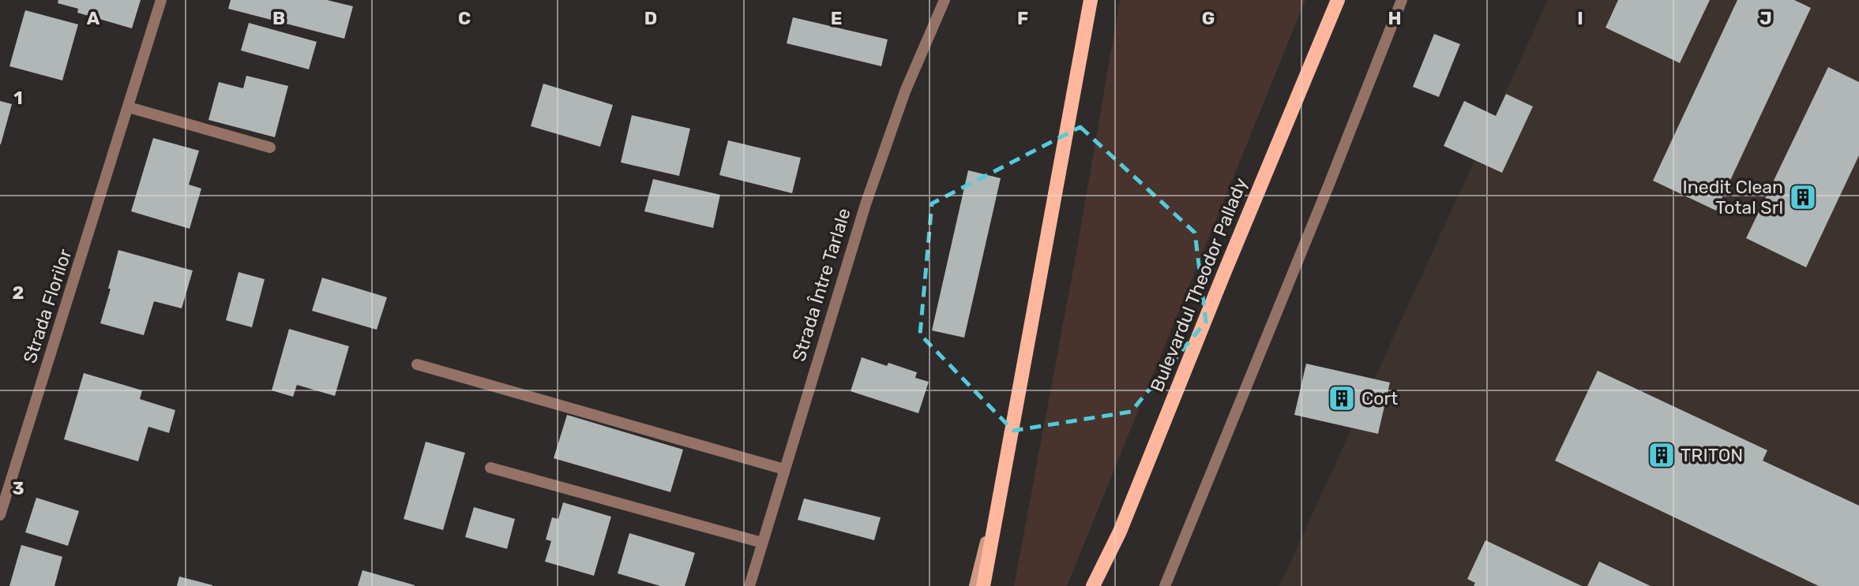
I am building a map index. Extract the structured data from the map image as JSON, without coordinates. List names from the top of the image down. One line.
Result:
{"streets":{"main road":["Bulevardul Theodor Pallady"],"street":["Strada Între Tarlale","Strada Florilor"]},"places":{"building":["Inedit Clean Total Srl","Cort","TRITON"]},"grid":{"columns":["A","B","C","D","E","F","G","H","I","J"],"rows":["1","2","3"]}}
